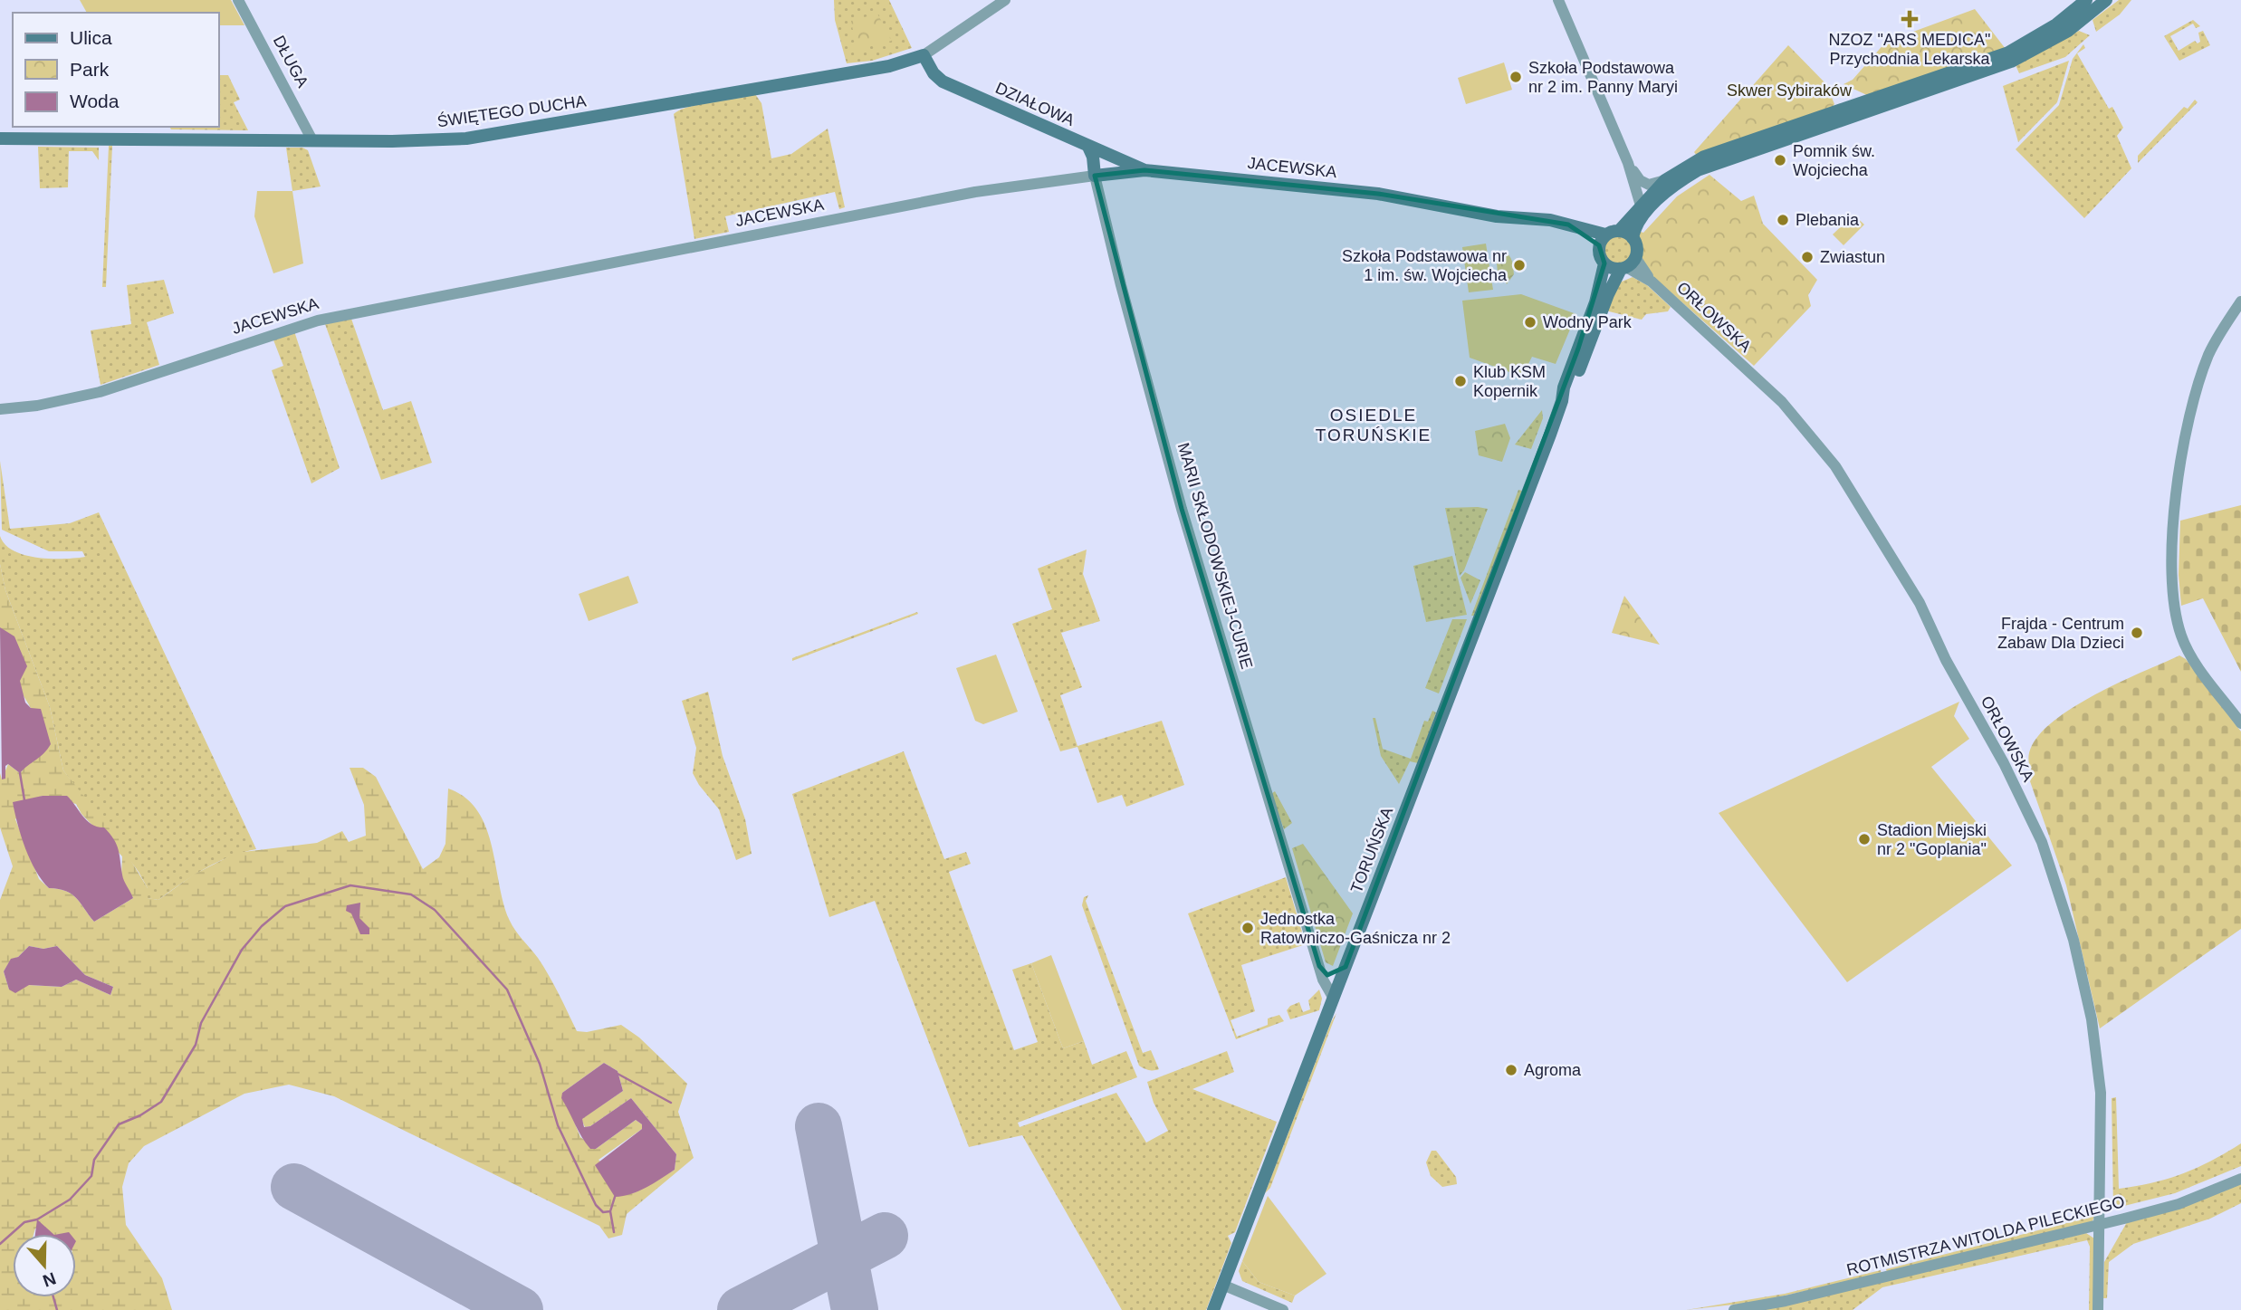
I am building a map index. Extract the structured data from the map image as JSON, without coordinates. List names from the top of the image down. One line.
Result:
{"streets":{"main road":["DZIAŁOWA","ŚWIĘTEGO DUCHA","JACEWSKA","MARII SKŁODOWSKIEJ-CURIE","TORUŃSKA"],"street":["DŁUGA","ORŁOWSKA","ROTMISTRZA WITOLDA PILECKIEGO"]},"crossings":[["DŁUGA","ŚWIĘTEGO DUCHA"],["DZIAŁOWA","ŚWIĘTEGO DUCHA"],["DZIAŁOWA","JACEWSKA"],["DZIAŁOWA","MARII SKŁODOWSKIEJ-CURIE"],["JACEWSKA","MARII SKŁODOWSKIEJ-CURIE"],["ORŁOWSKA","TORUŃSKA"],["ORŁOWSKA","ROTMISTRZA WITOLDA PILECKIEGO"],["MARII SKŁODOWSKIEJ-CURIE","TORUŃSKA"]],"districts":["OSIEDLE TORUŃSKIE"],"parks":["Skwer Sybiraków"],"places":{"health":["NZOZ \"ARS MEDICA\" Przychodnia Lekarska"],"other":["Szkoła Podstawowa nr 2 im. Panny Maryi","Pomnik św. Wojciecha","Plebania","Zwiastun","Szkoła Podstawowa nr 1 im. św. Wojciecha","Wodny Park","Klub KSM Kopernik","Frajda - Centrum Zabaw Dla Dzieci","Stadion Miejski nr 2 \"Goplania\"","Jednostka Ratowniczo-Gaśnicza nr 2","Agroma"]},"legend":["Ulica","Park","Woda"],"north":"bottom"}
